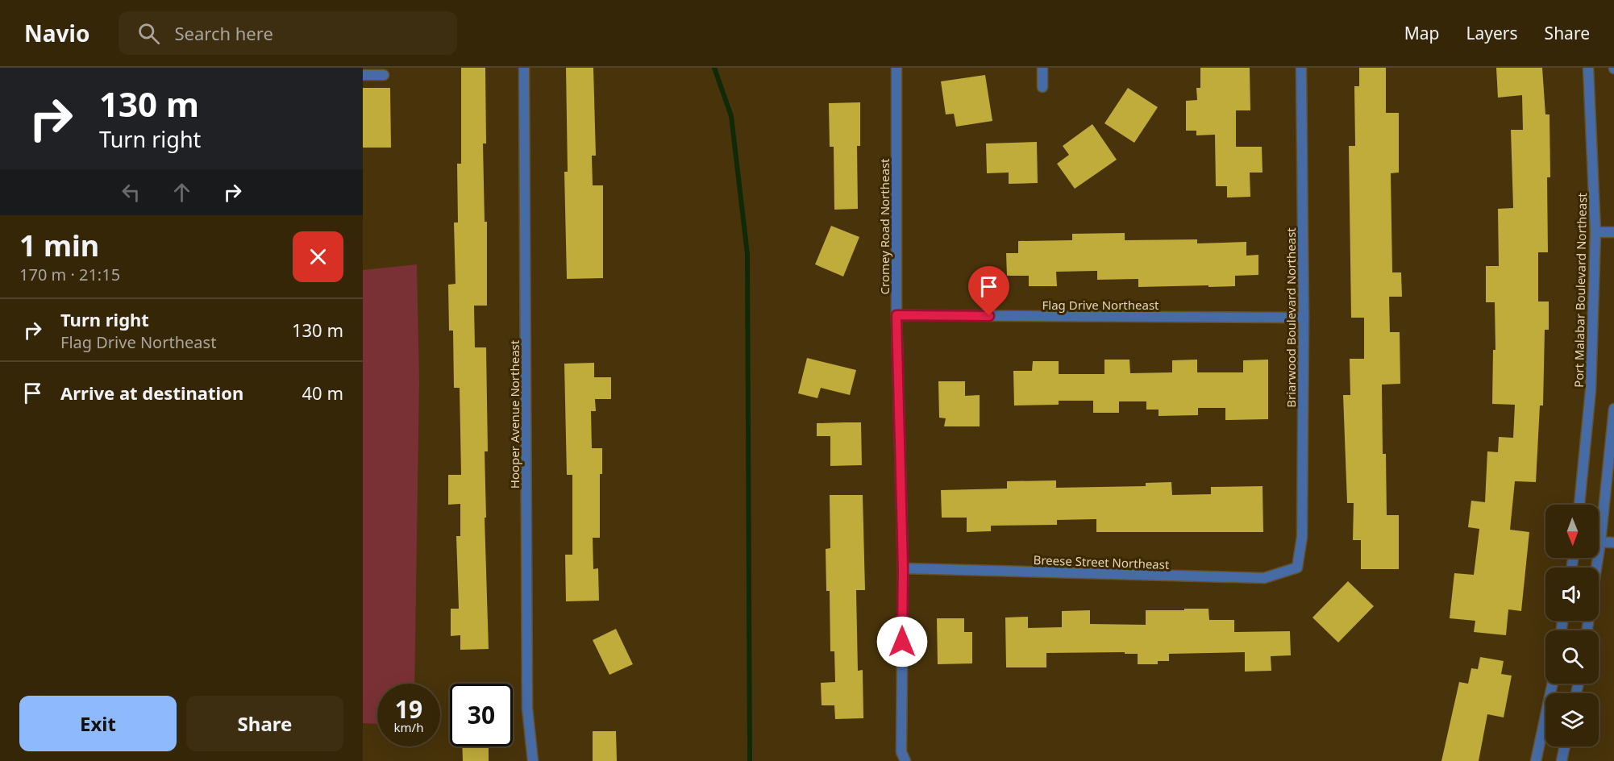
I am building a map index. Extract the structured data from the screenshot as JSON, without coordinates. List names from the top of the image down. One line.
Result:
{"streets":{"street":["Cromey Road Northeast","Port Malabar Boulevard Northeast","Flag Drive Northeast","Briarwood Boulevard Northeast","Hooper Avenue Northeast","Breese Street Northeast"]},"crossings":[["Cromey Road Northeast","Flag Drive Northeast"],["Cromey Road Northeast","Breese Street Northeast"],["Flag Drive Northeast","Briarwood Boulevard Northeast"],["Briarwood Boulevard Northeast","Breese Street Northeast"]],"north":"bottom","page":{"header":"Navio","search":"Search here","nav":["Map","Layers","Share"],"turn":["130 m","Turn right"],"heading":["1 min","170 m · 21:15"],"list":[{"name":"Turn right","note":"Flag Drive Northeast","value":"130 m"},{"name":"Arrive at destination","value":"40 m"}],"speed":"19 km/h","limit":"30","buttons":["Exit","Share"]}}
